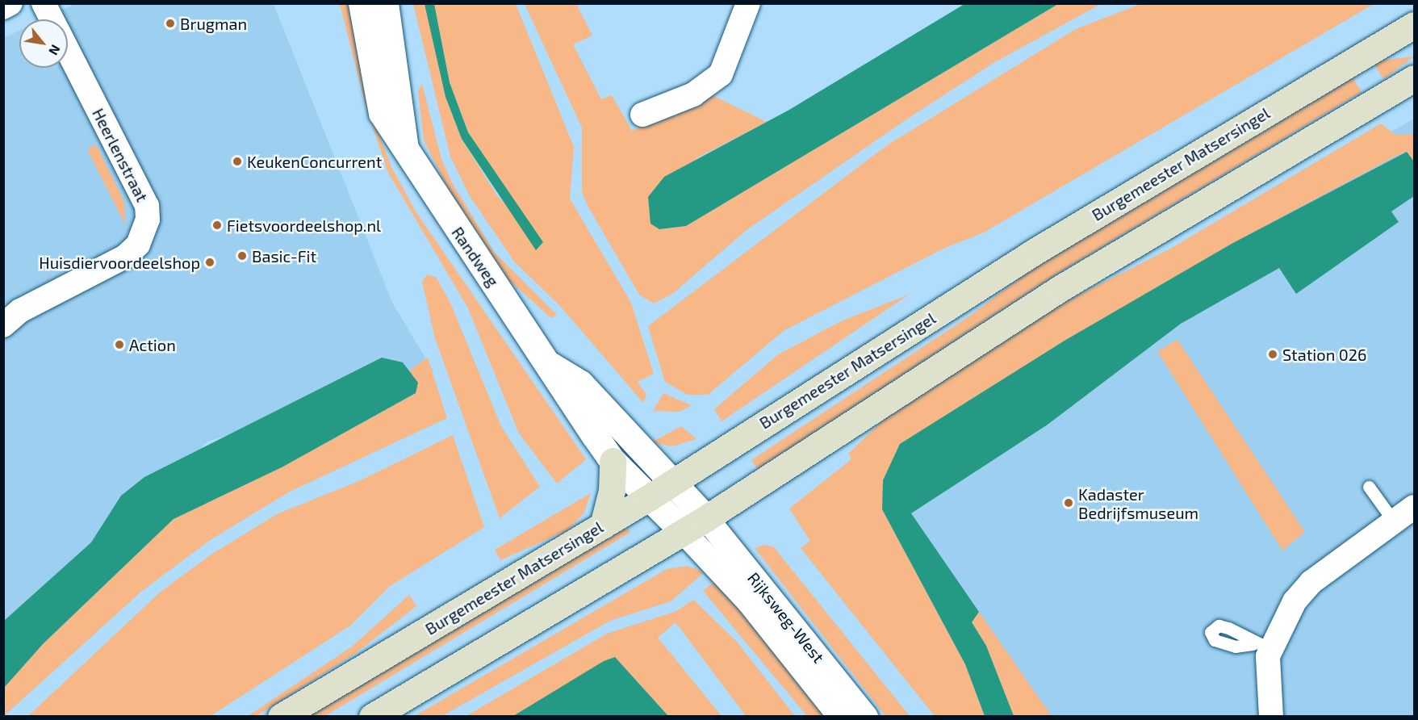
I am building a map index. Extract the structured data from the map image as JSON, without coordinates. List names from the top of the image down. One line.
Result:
{"streets":{"main road":["Burgemeester Matsersingel"],"street":["Heerlenstraat","Randweg","Rijksweg-West"]},"crossings":[["Burgemeester Matsersingel","Randweg"],["Randweg","Rijksweg-West"]],"places":["Brugman","KeukenConcurrent","Fietsvoordeelshop.nl","Basic-Fit","Huisdiervoordeelshop","Action","Station 026","Kadaster Bedrijfsmuseum"],"north":"bottom right"}
